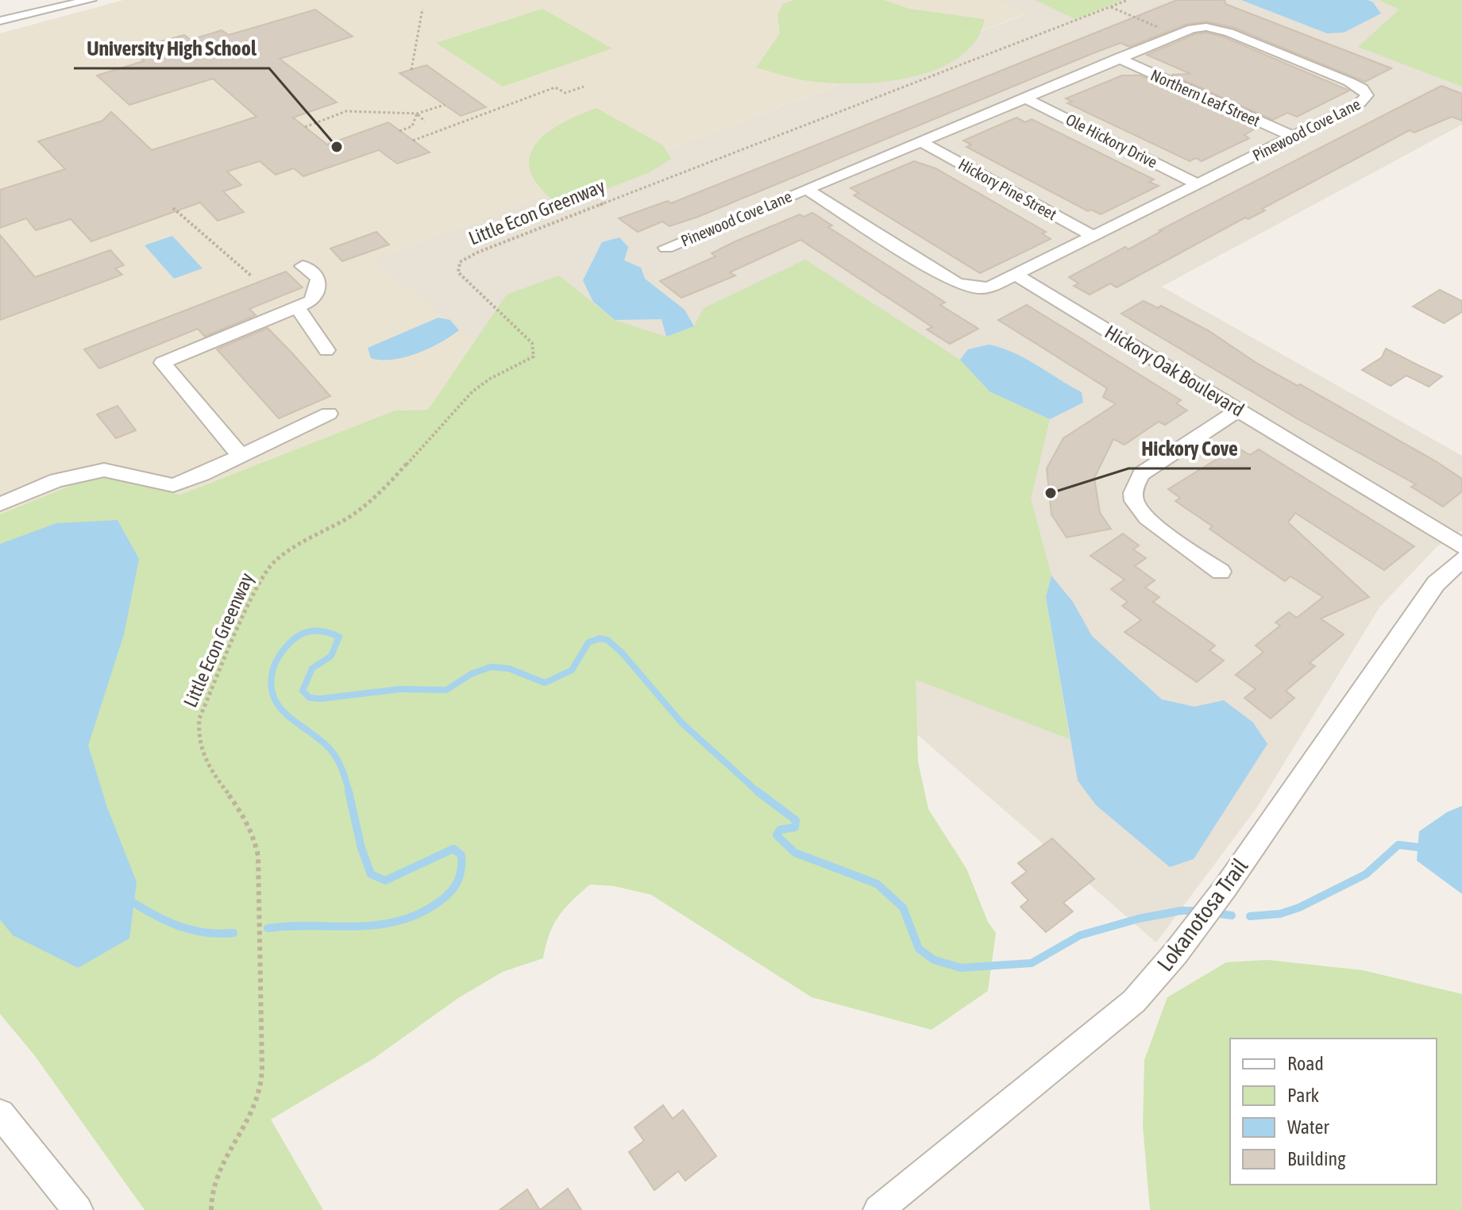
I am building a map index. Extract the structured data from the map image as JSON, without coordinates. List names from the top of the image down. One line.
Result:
{"streets":{"street":["Northern Leaf Street","Pinewood Cove Lane","Ole Hickory Drive","Hickory Pine Street","Hickory Oak Boulevard","Lokanotosa Trail"],"path":["Little Econ Greenway"]},"crossings":[["Northern Leaf Street","Pinewood Cove Lane"],["Pinewood Cove Lane","Ole Hickory Drive"],["Pinewood Cove Lane","Hickory Pine Street"],["Pinewood Cove Lane","Hickory Oak Boulevard"]],"places":["University High School","Hickory Cove"],"legend":["Road","Park","Water","Building"]}
